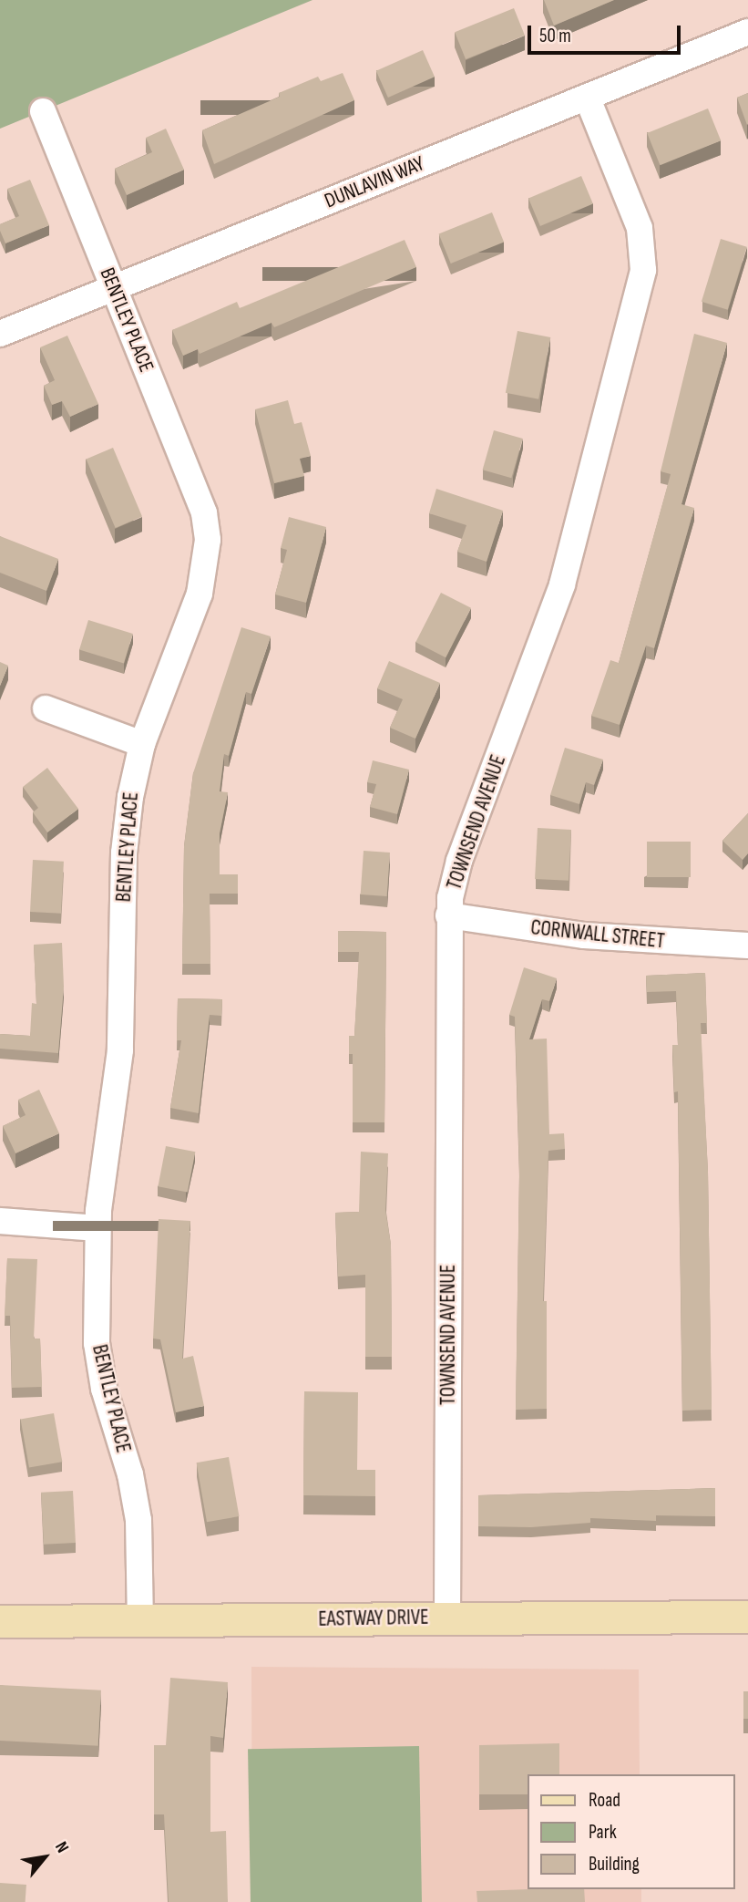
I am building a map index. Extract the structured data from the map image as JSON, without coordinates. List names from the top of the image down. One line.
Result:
{"streets":{"main road":["EASTWAY DRIVE"],"street":["DUNLAVIN WAY","BENTLEY PLACE","TOWNSEND AVENUE","CORNWALL STREET"]},"crossings":[["DUNLAVIN WAY","BENTLEY PLACE"],["DUNLAVIN WAY","TOWNSEND AVENUE"],["BENTLEY PLACE","EASTWAY DRIVE"],["TOWNSEND AVENUE","CORNWALL STREET"],["TOWNSEND AVENUE","EASTWAY DRIVE"]],"legend":["Road","Park","Building"],"scale_bar":"50 m","north":"top right"}
